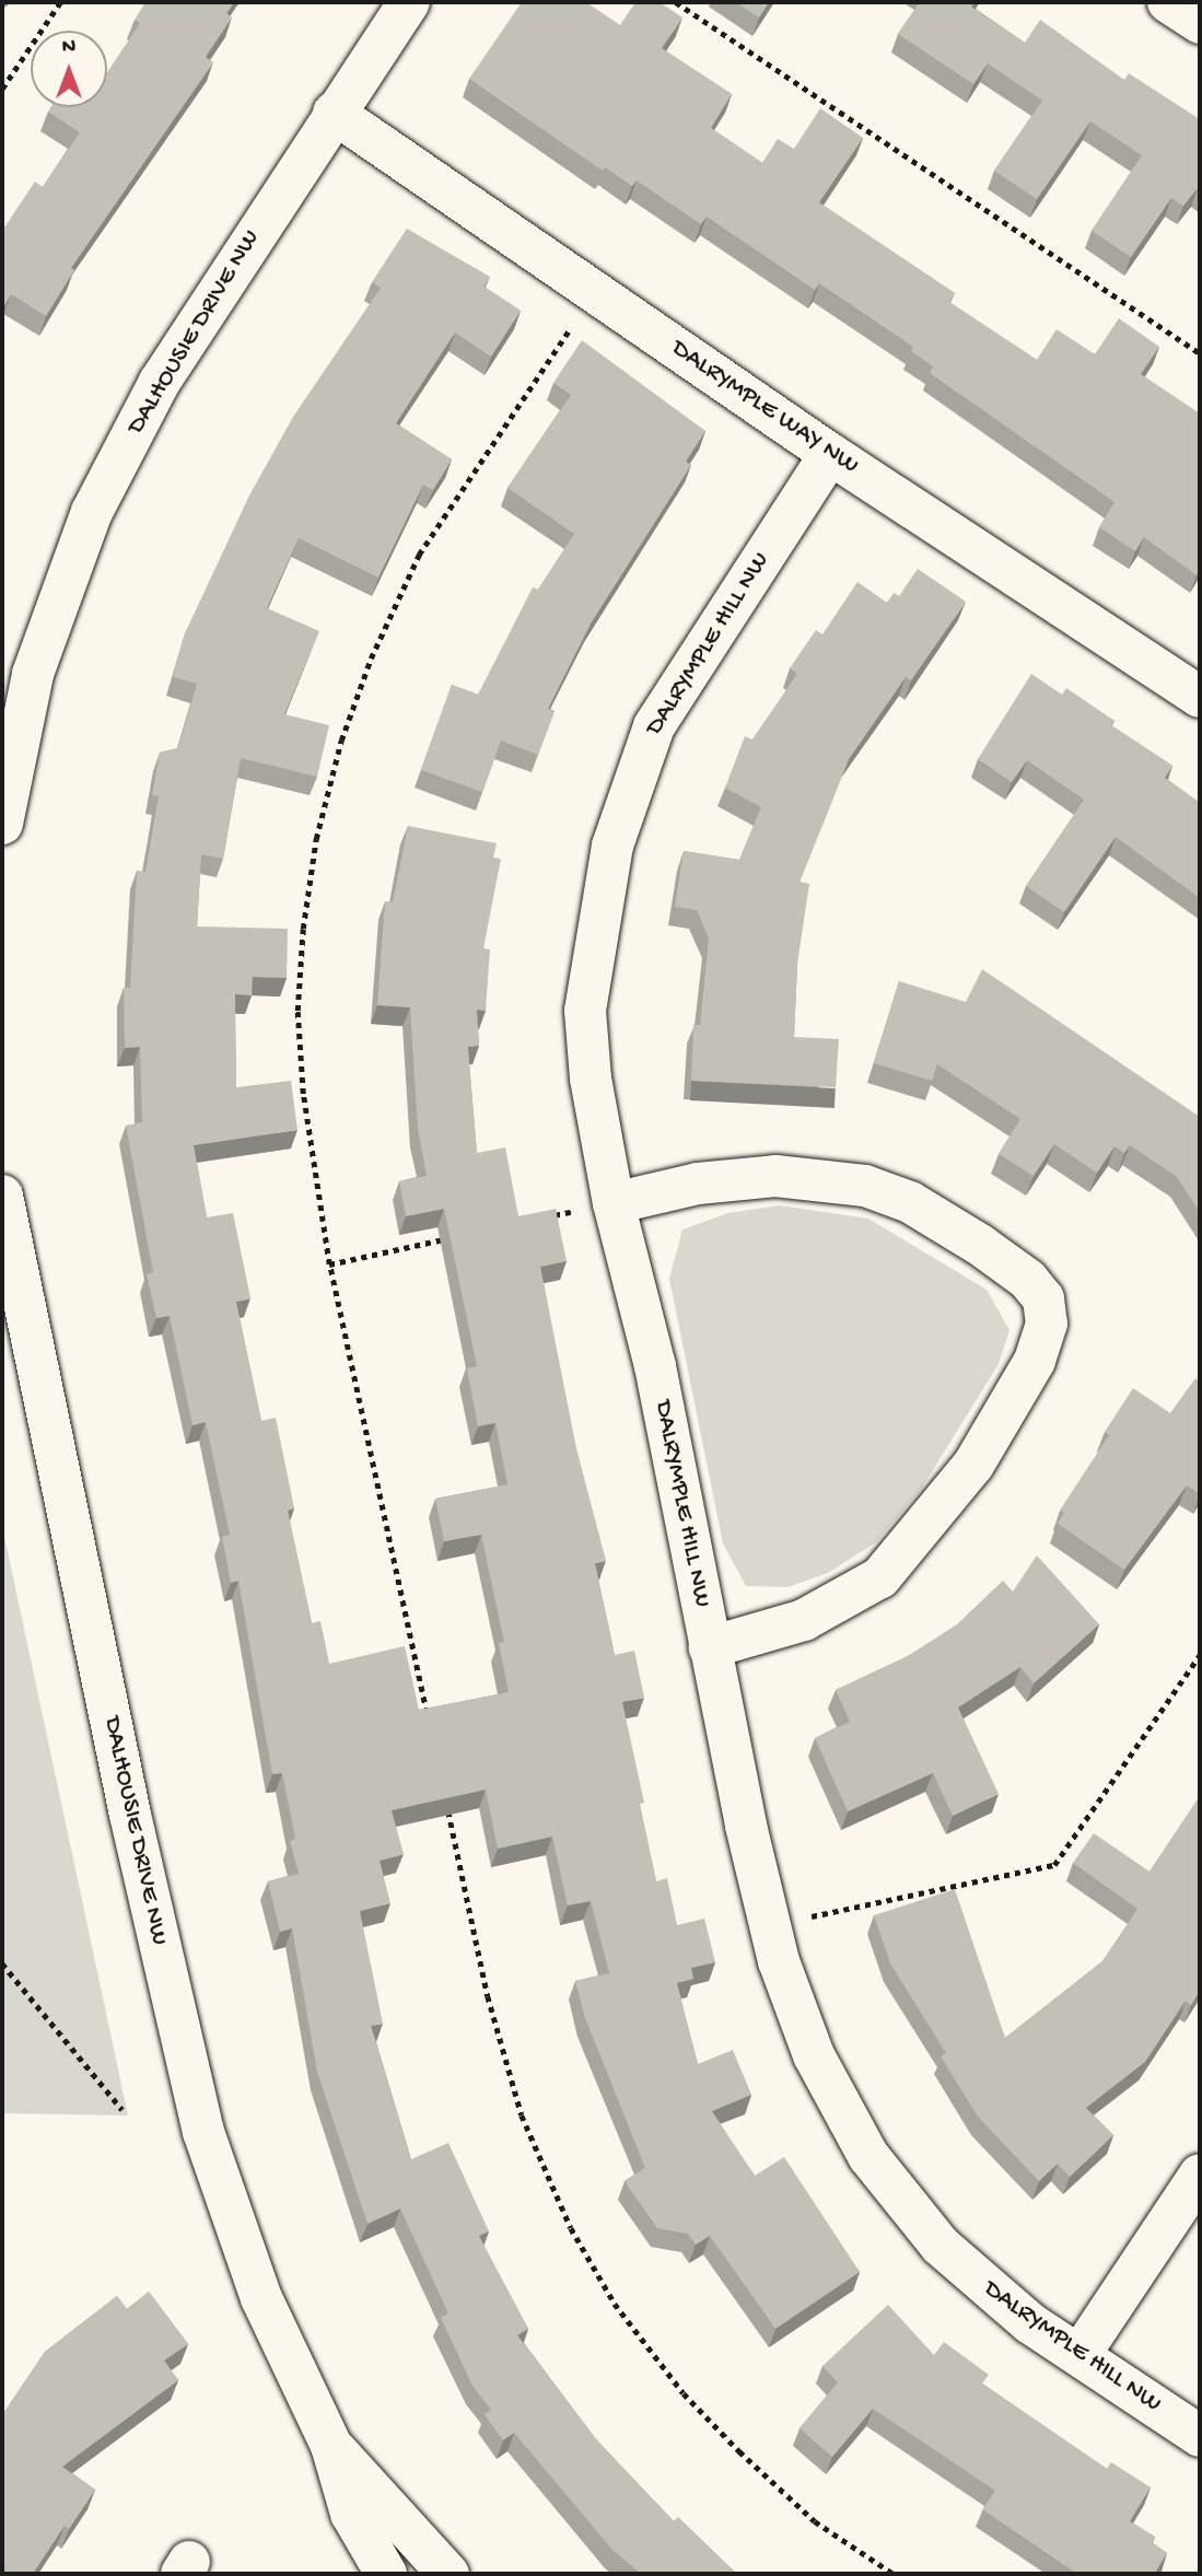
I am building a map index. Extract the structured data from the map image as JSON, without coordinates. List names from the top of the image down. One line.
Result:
{"streets":{"street":["DALHOUSIE DRIVE NW","DALRYMPLE WAY NW","DALRYMPLE HILL NW"]},"crossings":[["DALHOUSIE DRIVE NW","DALRYMPLE WAY NW"],["DALRYMPLE WAY NW","DALRYMPLE HILL NW"]],"north":"top"}
